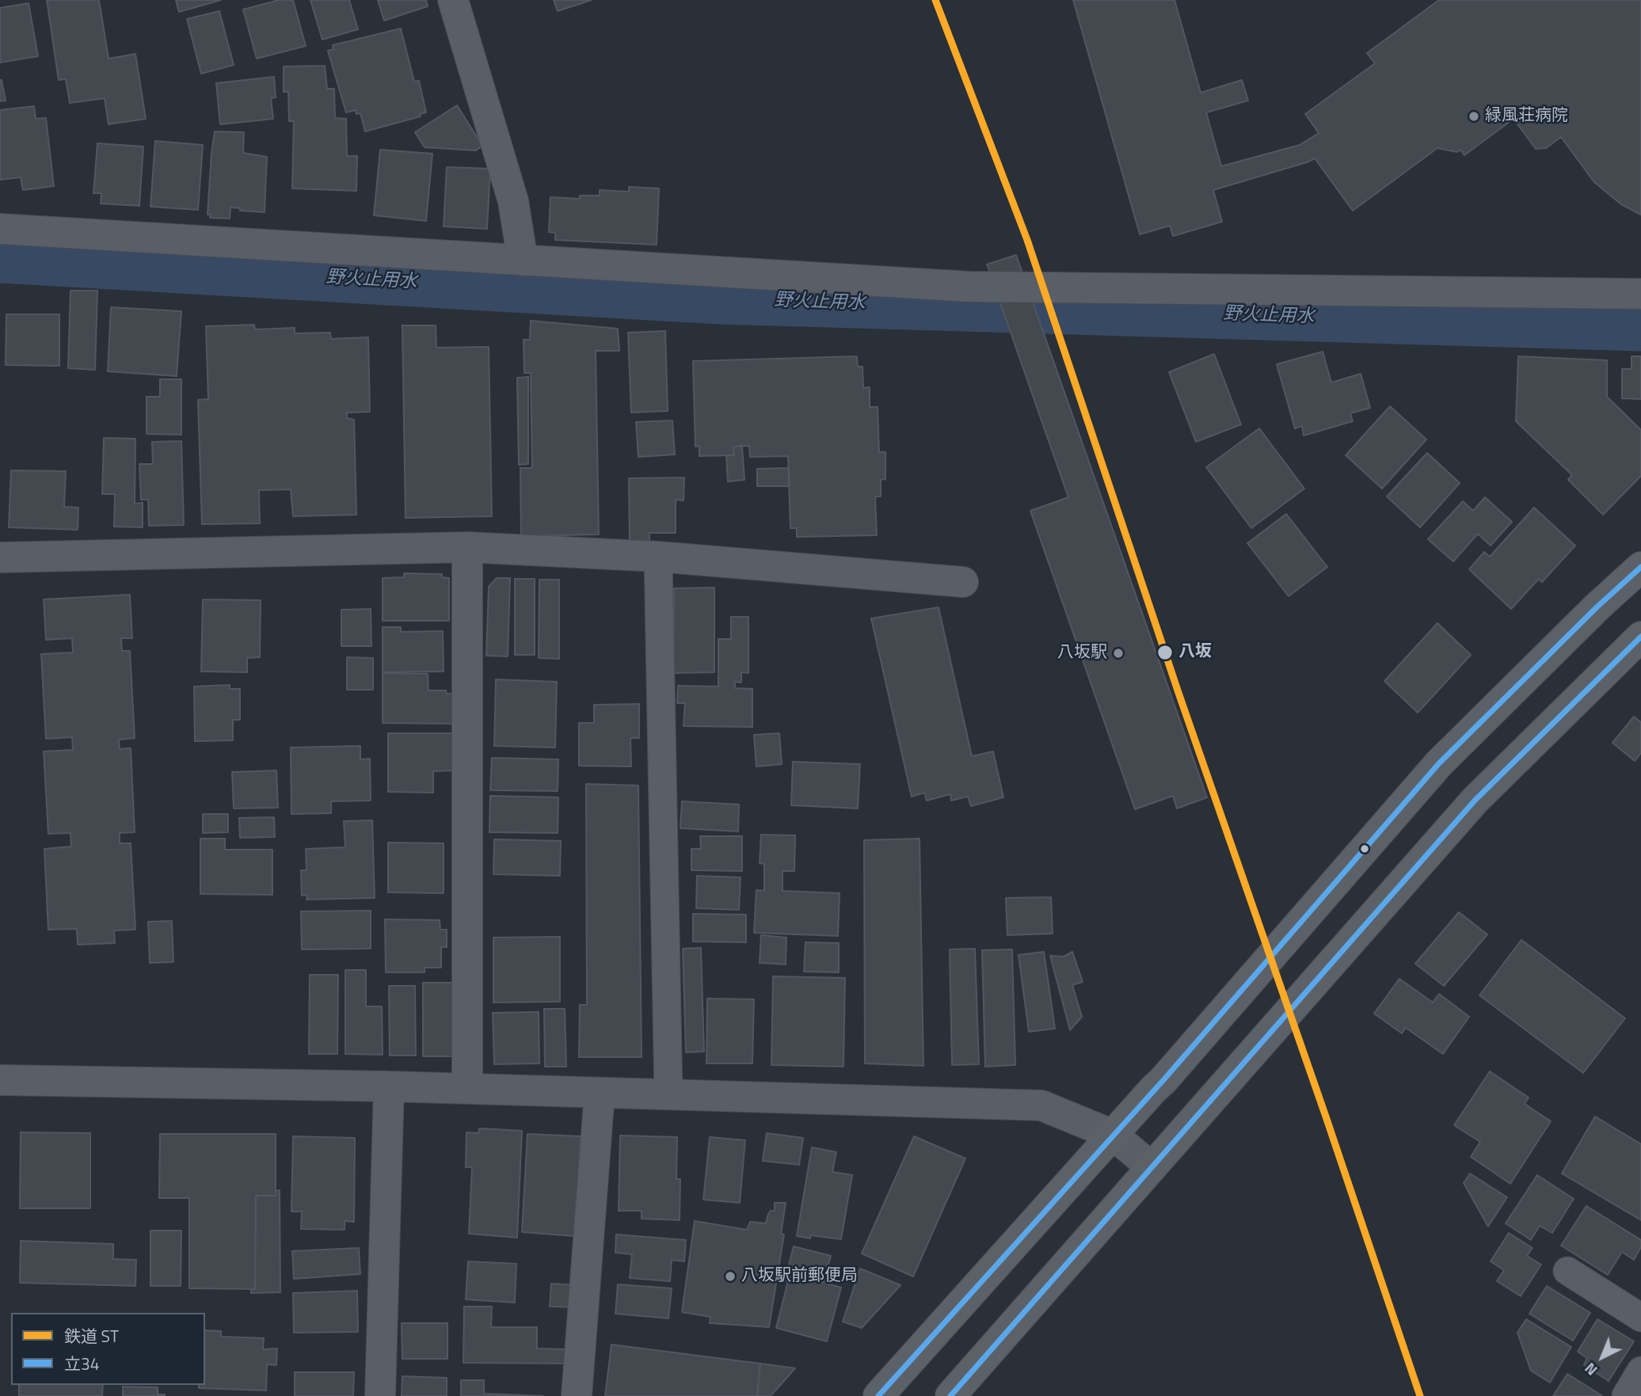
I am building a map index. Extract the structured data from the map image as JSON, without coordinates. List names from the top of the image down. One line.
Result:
{"water":["野火止用水"],"places":["緑風荘病院","八坂","八坂駅","八坂駅前郵便局"],"lines":["rail line ST","transit line 立34"],"legend":["鉄道 ST","立34"],"north":"bottom left"}
